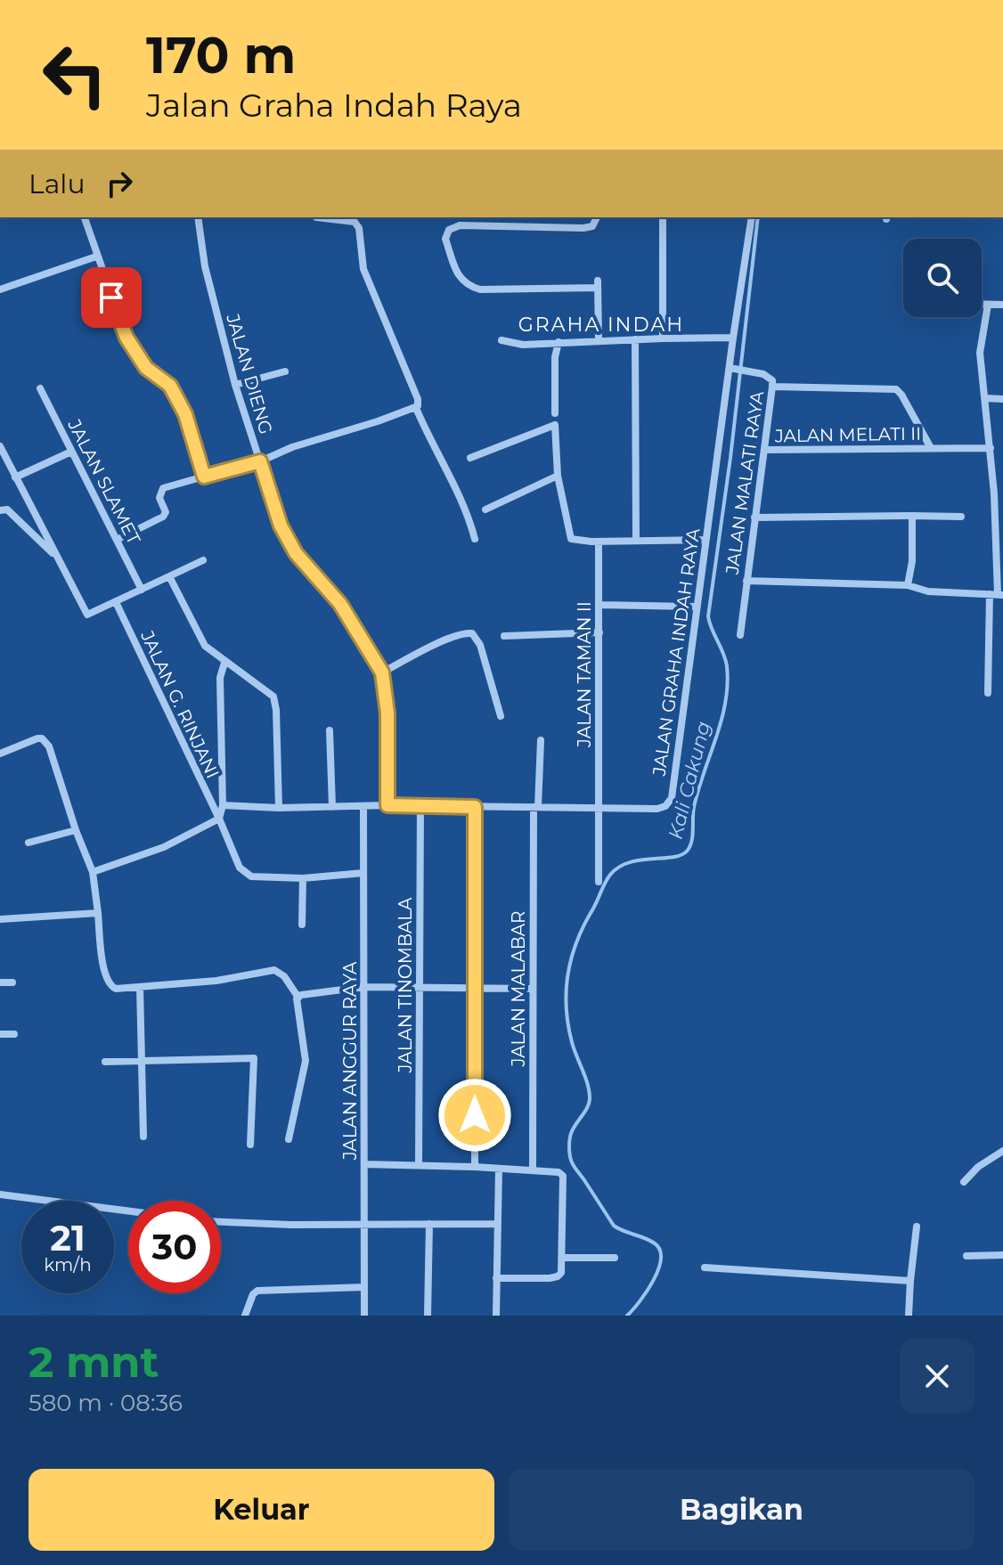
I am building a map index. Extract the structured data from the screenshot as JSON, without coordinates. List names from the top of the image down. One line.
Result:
{"streets":{"street":["JALAN DIENG","JALAN MELATI II","JALAN SLAMET","JALAN MALATI RAYA","JALAN GRAHA INDAH RAYA","JALAN TAMAN II","JALAN G. RINJANI","JALAN TINOMBALA","JALAN MALABAR","JALAN ANGGUR RAYA"]},"crossings":[["JALAN DIENG","JALAN GRAHA INDAH RAYA"],["JALAN MELATI II","JALAN MALATI RAYA"],["JALAN MALATI RAYA","JALAN GRAHA INDAH RAYA"],["JALAN GRAHA INDAH RAYA","JALAN TAMAN II"],["JALAN GRAHA INDAH RAYA","JALAN TINOMBALA"],["JALAN GRAHA INDAH RAYA","JALAN MALABAR"],["JALAN GRAHA INDAH RAYA","JALAN ANGGUR RAYA"],["JALAN G. RINJANI","JALAN ANGGUR RAYA"]],"districts":["GRAHA INDAH"],"water":["Kali Cakung"],"page":{"turn":["170 m","Jalan Graha Indah Raya"],"then":"Lalu","speed":"21 km/h","limit":"30","heading":["2 mnt","580 m · 08:36"],"buttons":["Keluar","Bagikan"]}}
